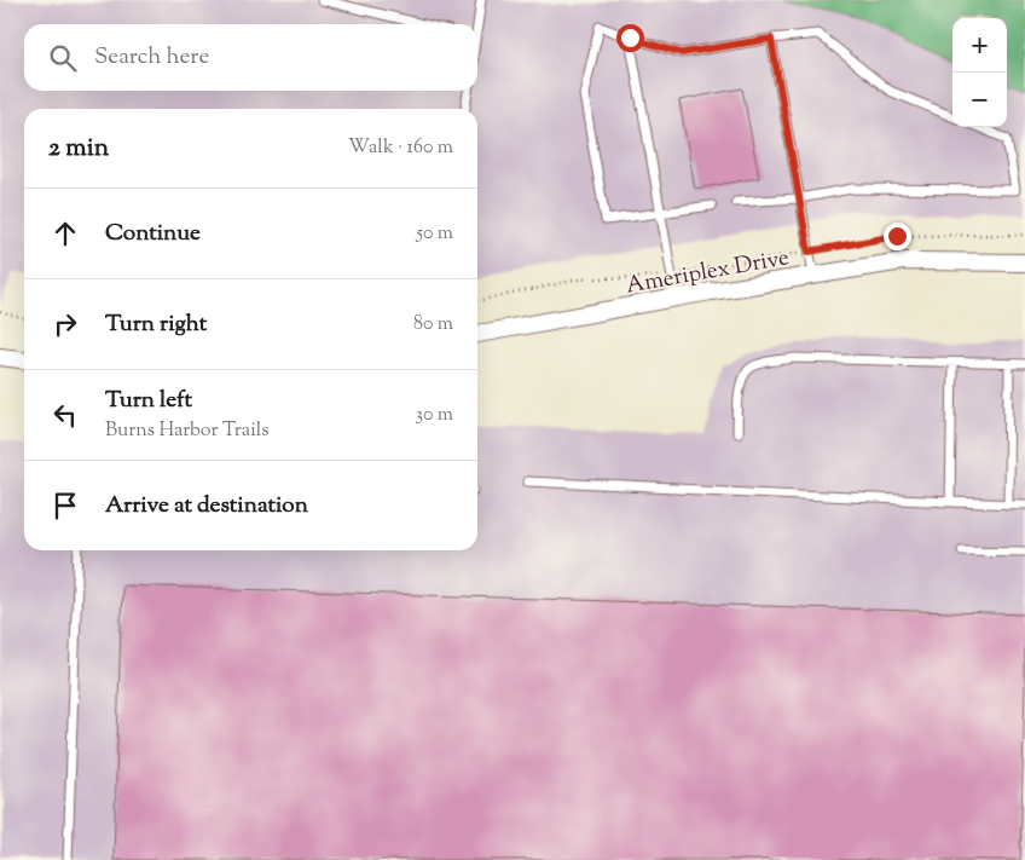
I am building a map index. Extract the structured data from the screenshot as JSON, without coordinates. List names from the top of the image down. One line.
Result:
{"streets":{"street":["Ameriplex Drive"]},"page":{"map_buttons":["+","−"],"search":"Search here","heading":["2 min","Walk · 160 m"],"list":[["Continue","50 m"],["Turn right","80 m"],["Turn left","Burns Harbor Trails","30 m"],"Arrive at destination"]}}
